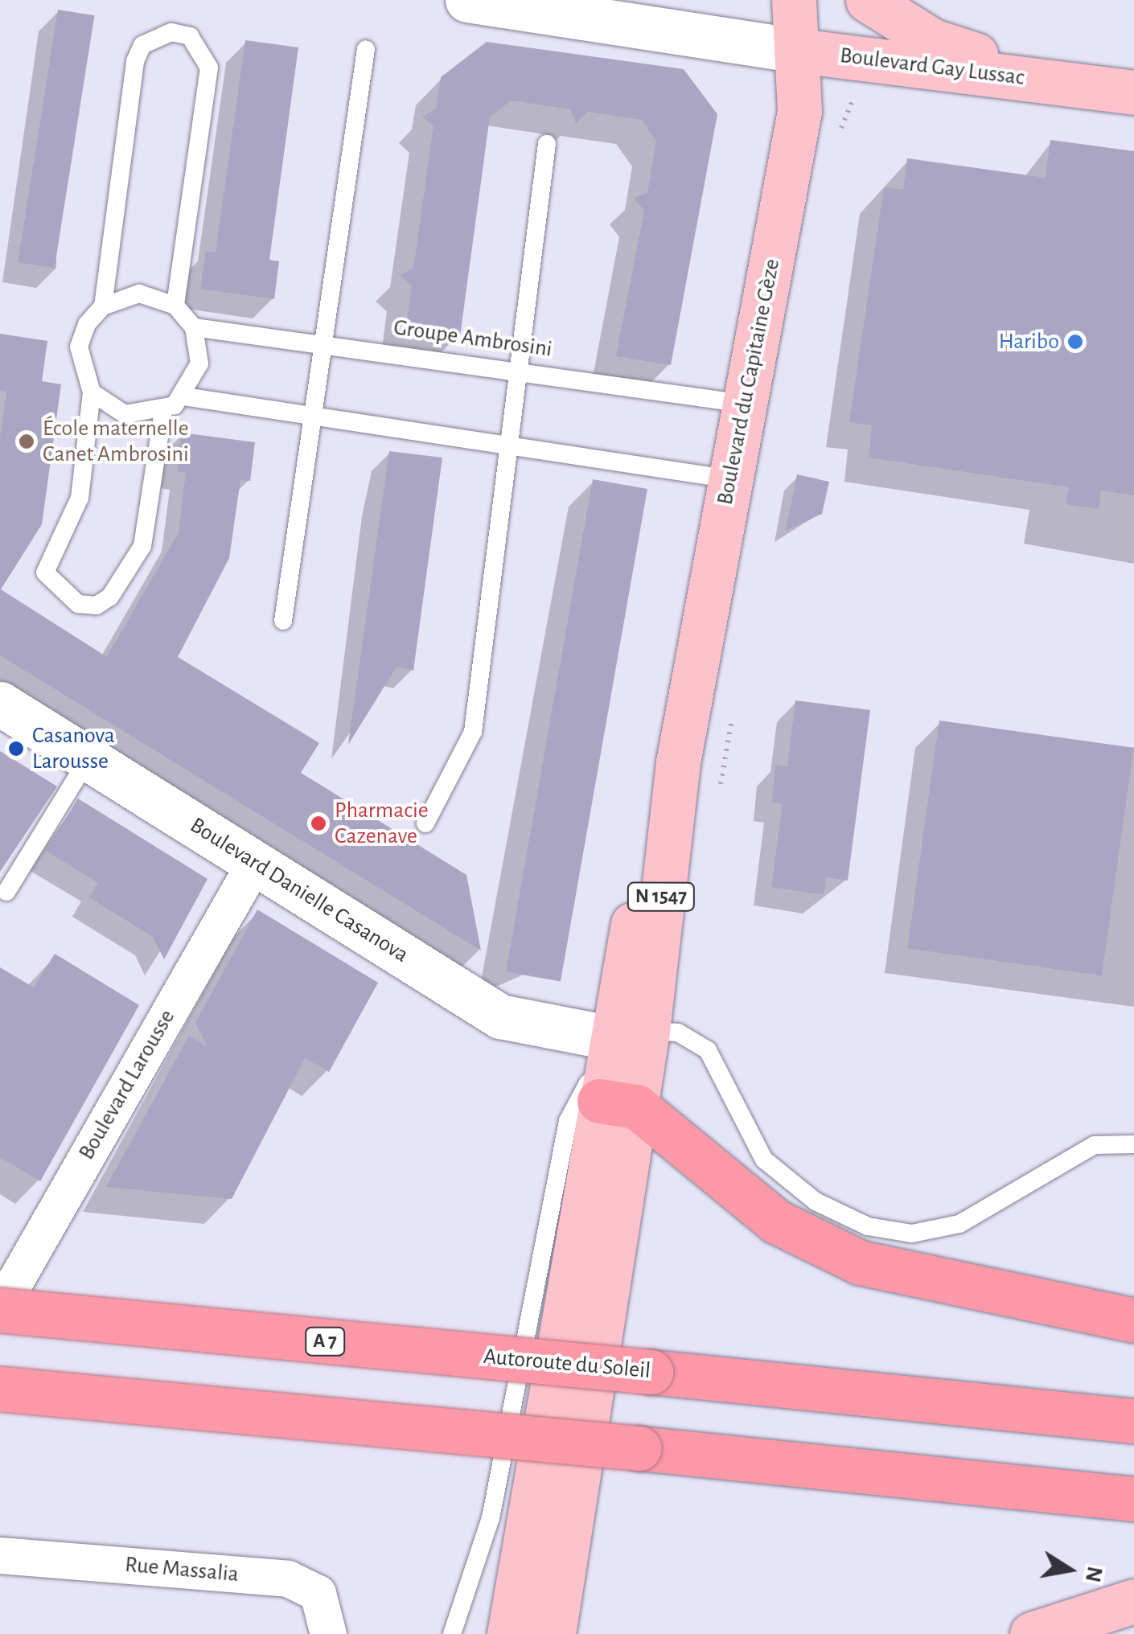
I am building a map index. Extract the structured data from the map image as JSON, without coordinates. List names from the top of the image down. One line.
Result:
{"streets":{"highway":["A 7","Autoroute du Soleil"],"main road":["Boulevard Gay Lussac","Boulevard du Capitaine Gèze","N 1547"],"street":["Boulevard Danielle Casanova","Boulevard Larousse","Rue Massalia"],"lane":["Groupe Ambrosini"]},"crossings":[["Boulevard Gay Lussac","Boulevard du Capitaine Gèze"],["Groupe Ambrosini","Boulevard du Capitaine Gèze"],["Boulevard du Capitaine Gèze","Boulevard Danielle Casanova"],["Boulevard Danielle Casanova","Boulevard Larousse"],["Boulevard Larousse","Autoroute du Soleil"]],"places":["Haribo","École maternelle Canet Ambrosini","Casanova Larousse","Pharmacie Cazenave"],"north":"right"}
